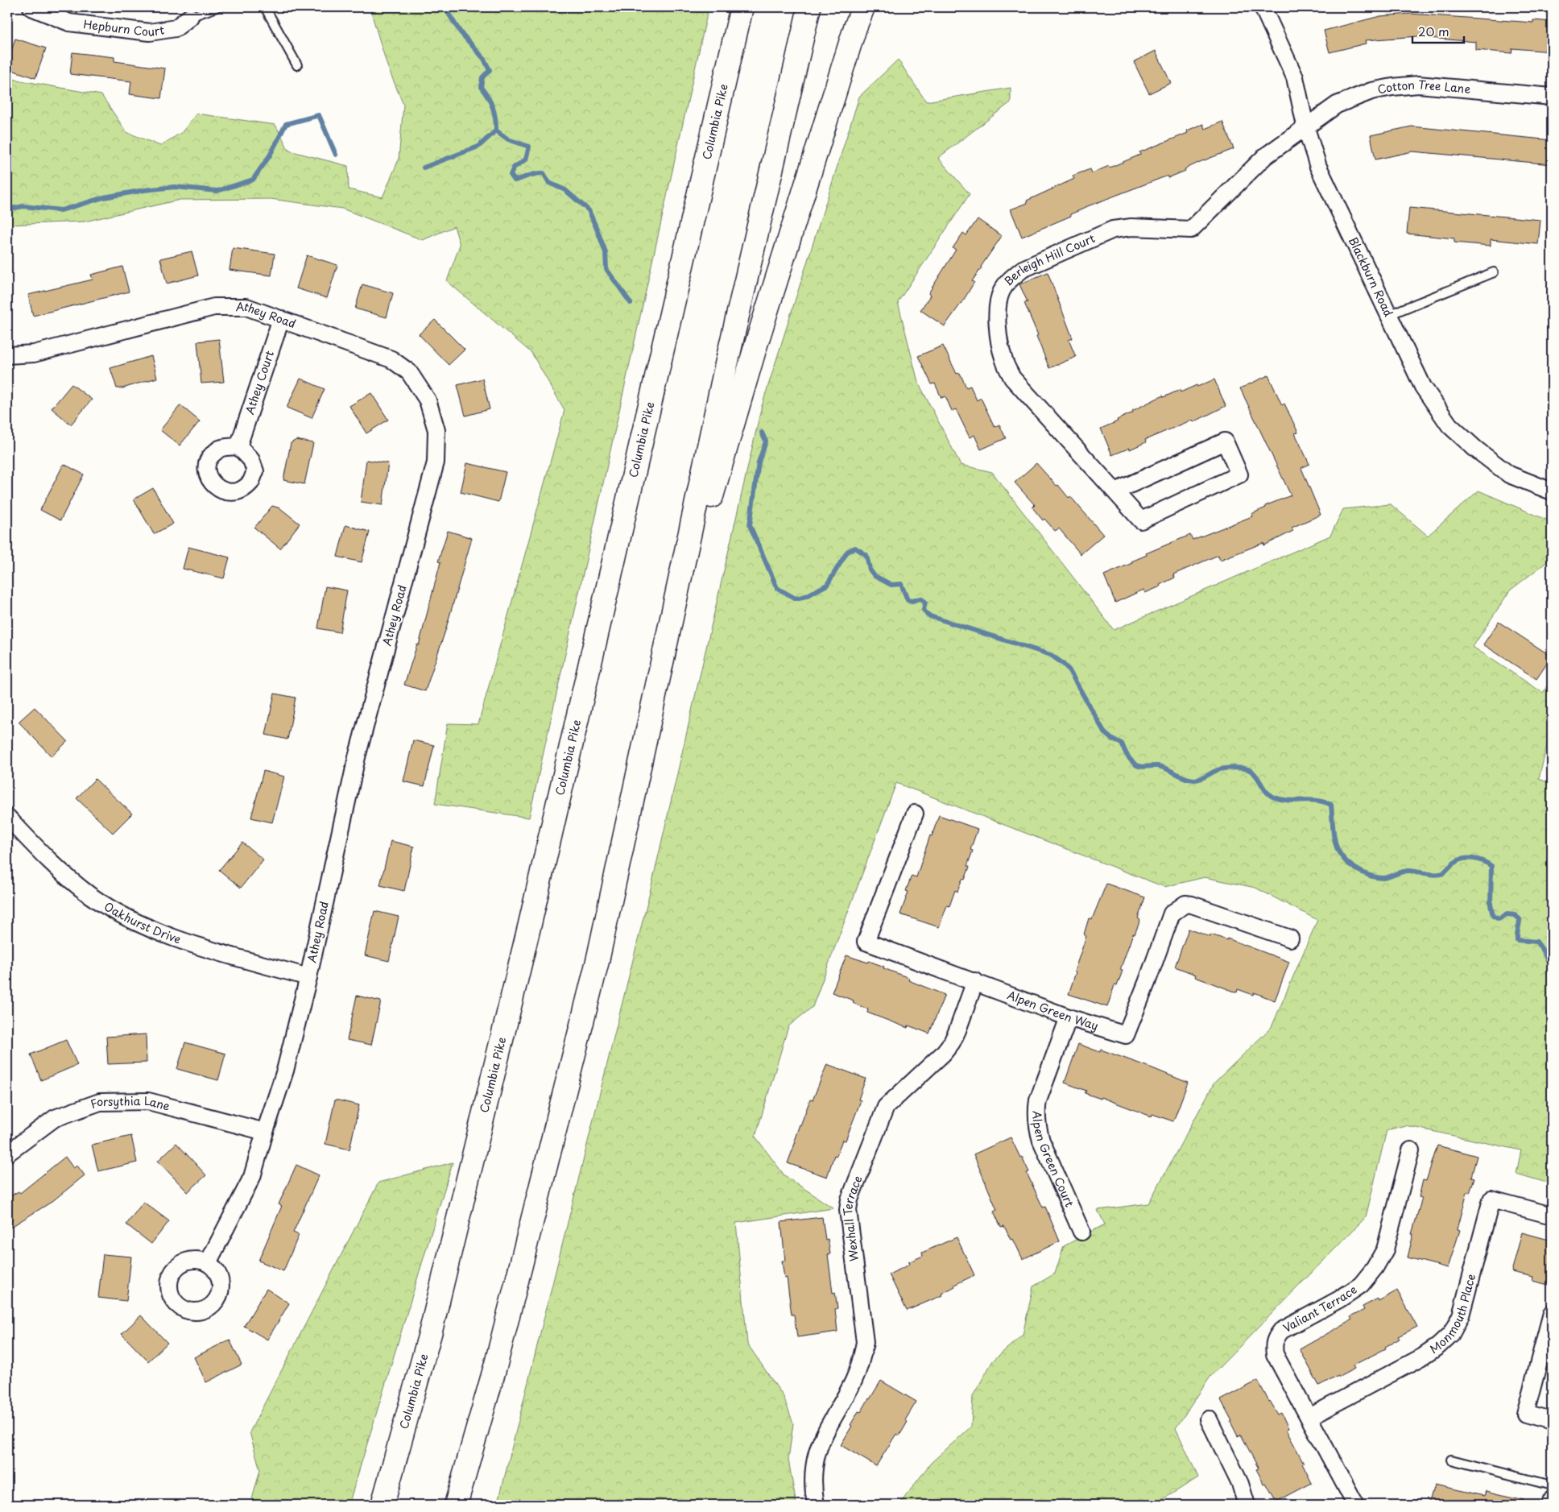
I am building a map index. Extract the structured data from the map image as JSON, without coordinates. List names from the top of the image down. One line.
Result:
{"streets":{"highway":["Columbia Pike"],"street":["Hepburn Court","Cotton Tree Lane","Berleigh Hill Court","Blackburn Road","Athey Road","Athey Court","Oakhurst Drive","Alpen Green Way","Forsythia Lane","Alpen Green Court","Wexhall Terrace","Valiant Terrace","Monmouth Place"]},"crossings":[["Cotton Tree Lane","Berleigh Hill Court"],["Cotton Tree Lane","Blackburn Road"],["Berleigh Hill Court","Blackburn Road"],["Athey Road","Athey Court"],["Athey Road","Oakhurst Drive"],["Athey Road","Forsythia Lane"],["Alpen Green Way","Alpen Green Court"],["Alpen Green Way","Wexhall Terrace"],["Valiant Terrace","Monmouth Place"]],"scale_bar":"20 m"}
